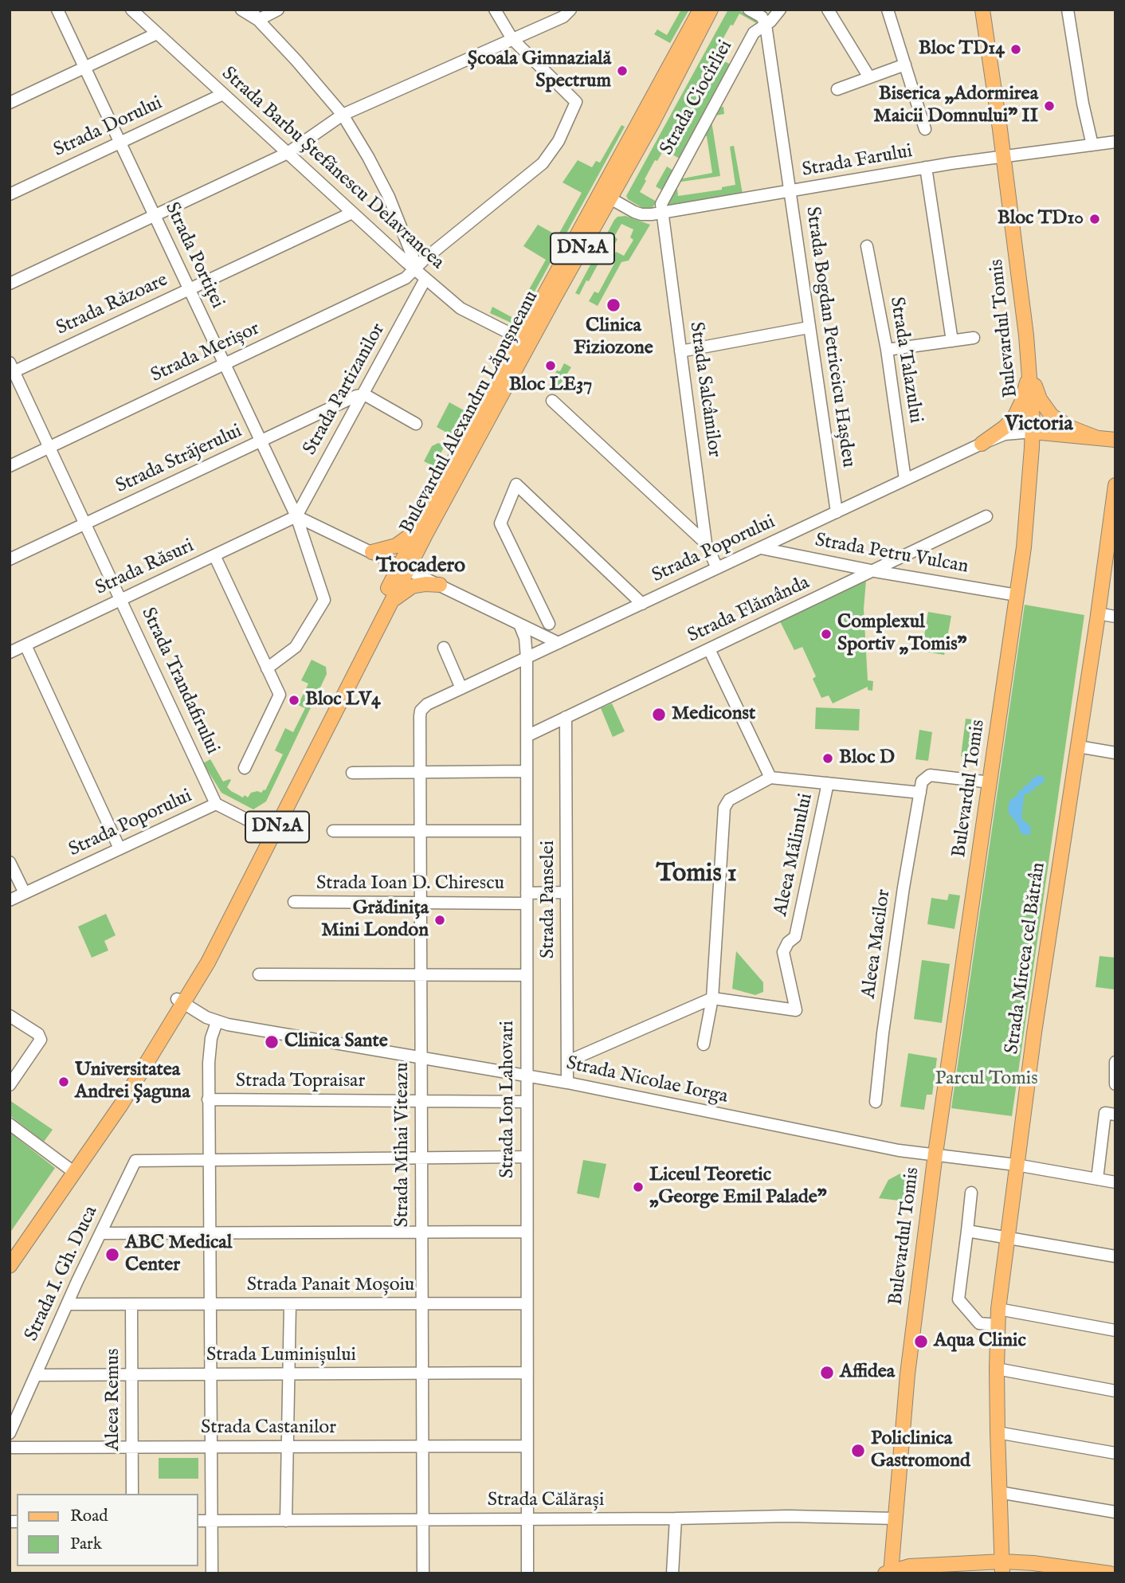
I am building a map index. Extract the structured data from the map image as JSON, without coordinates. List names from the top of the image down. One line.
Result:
{"streets":{"main road":["DN2A","Bulevardul Tomis","Bulevardul Alexandru Lăpușneanu","Strada Mircea cel Bătrân"],"street":["Strada Ciocîrliei","Strada Dorului","Strada Farului","Strada Barbu Ștefănescu Delavrancea","Strada Portiței","Strada Răzoare","Strada Bogdan Petriceicu Hașdeu","Strada Merișor","Strada Talazului","Strada Partizanilor","Strada Salcâmilor","Strada Străjerului","Strada Poporului","Strada Petru Vulcan","Strada Răsuri","Strada Flămânda","Strada Trandafirului","Aleea Mălinului","Strada Ioan D. Chirescu","Strada Panselei","Aleea Macilor","Strada Nicolae Iorga","Strada Topraisar","Strada Ion Lahovari","Strada Mihai Viteazu","Strada I. Gh. Duca","Strada Panait Moșoiu","Strada Luminișului","Aleea Remus","Strada Castanilor","Strada Călărași"]},"crossings":[["Strada Ciocîrliei","Strada Farului"],["Strada Ciocîrliei","Strada Bogdan Petriceicu Hașdeu"],["Strada Ciocîrliei","Strada Salcâmilor"],["Strada Dorului","Strada Barbu Ștefănescu Delavrancea"],["Strada Dorului","Strada Portiței"],["Strada Farului","Bulevardul Tomis"],["Strada Farului","Strada Bogdan Petriceicu Hașdeu"],["Strada Farului","Strada Salcâmilor"],["Strada Farului","Bulevardul Alexandru Lăpușneanu"],["Strada Barbu Ștefănescu Delavrancea","Strada Răzoare"],["Strada Barbu Ștefănescu Delavrancea","Strada Merișor"],["Strada Barbu Ștefănescu Delavrancea","Strada Partizanilor"],["Strada Barbu Ștefănescu Delavrancea","Bulevardul Alexandru Lăpușneanu"],["Strada Portiței","Strada Răzoare"],["Strada Portiței","Strada Merișor"],["Strada Portiței","Strada Partizanilor"],["Strada Portiței","Strada Străjerului"],["Strada Portiței","Strada Răsuri"],["Strada Răzoare","Strada Trandafirului"],["Bulevardul Tomis","Strada Poporului"],["Bulevardul Tomis","Strada Petru Vulcan"],["Bulevardul Tomis","Strada Nicolae Iorga"],["Bulevardul Tomis","Strada Călărași"],["Strada Bogdan Petriceicu Hașdeu","Strada Poporului"],["Strada Merișor","Strada Trandafirului"],["Strada Talazului","Strada Poporului"],["Strada Partizanilor","Strada Străjerului"],["Strada Partizanilor","Strada Răsuri"],["Strada Salcâmilor","Strada Poporului"],["Bulevardul Alexandru Lăpușneanu","Strada Poporului"],["Bulevardul Alexandru Lăpușneanu","Strada Nicolae Iorga"],["Strada Străjerului","Strada Trandafirului"],["Strada Poporului","Strada Petru Vulcan"],["Strada Poporului","Strada Trandafirului"],["Strada Poporului","Strada Ion Lahovari"],["Strada Poporului","Strada Mihai Viteazu"],["Strada Petru Vulcan","Strada Flămânda"],["Strada Răsuri","Strada Trandafirului"],["Strada Flămânda","Strada Panselei"],["Strada Flămânda","Strada Ion Lahovari"],["Aleea Mălinului","Aleea Macilor"],["Strada Ioan D. Chirescu","Strada Panselei"],["Strada Ioan D. Chirescu","Strada Ion Lahovari"],["Strada Ioan D. Chirescu","Strada Mihai Viteazu"],["Strada Panselei","Strada Nicolae Iorga"],["Strada Mircea cel Bătrân","Strada Nicolae Iorga"],["Strada Nicolae Iorga","Strada Ion Lahovari"],["Strada Nicolae Iorga","Strada Mihai Viteazu"],["Strada Topraisar","Strada Ion Lahovari"],["Strada Topraisar","Strada Mihai Viteazu"],["Strada Ion Lahovari","Strada Panait Moșoiu"],["Strada Ion Lahovari","Strada Luminișului"],["Strada Ion Lahovari","Strada Castanilor"],["Strada Ion Lahovari","Strada Călărași"],["Strada Mihai Viteazu","Strada Panait Moșoiu"],["Strada Mihai Viteazu","Strada Luminișului"],["Strada Mihai Viteazu","Strada Castanilor"],["Strada Mihai Viteazu","Strada Călărași"],["Strada I. Gh. Duca","Strada Panait Moșoiu"],["Strada I. Gh. Duca","Strada Luminișului"],["Strada Panait Moșoiu","Aleea Remus"],["Strada Luminișului","Aleea Remus"],["Aleea Remus","Strada Castanilor"]],"districts":["Victoria","Trocadero","Tomis 1"],"parks":["Parcul Tomis"],"places":["Bloc TD14","Școala Gimnazială Spectrum","Biserica „Adormirea Maicii Domnului” II","Bloc TD10","Clinica Fiziozone","Bloc LE37","Complexul Sportiv „Tomis”","Bloc LV4","Mediconst","Bloc D","Grădinița Mini London","Clinica Sante","Universitatea Andrei Șaguna","Liceul Teoretic „George Emil Palade”","ABC Medical Center","Aqua Clinic","Affidea","Policlinica Gastromond"],"legend":["Road","Park"]}
